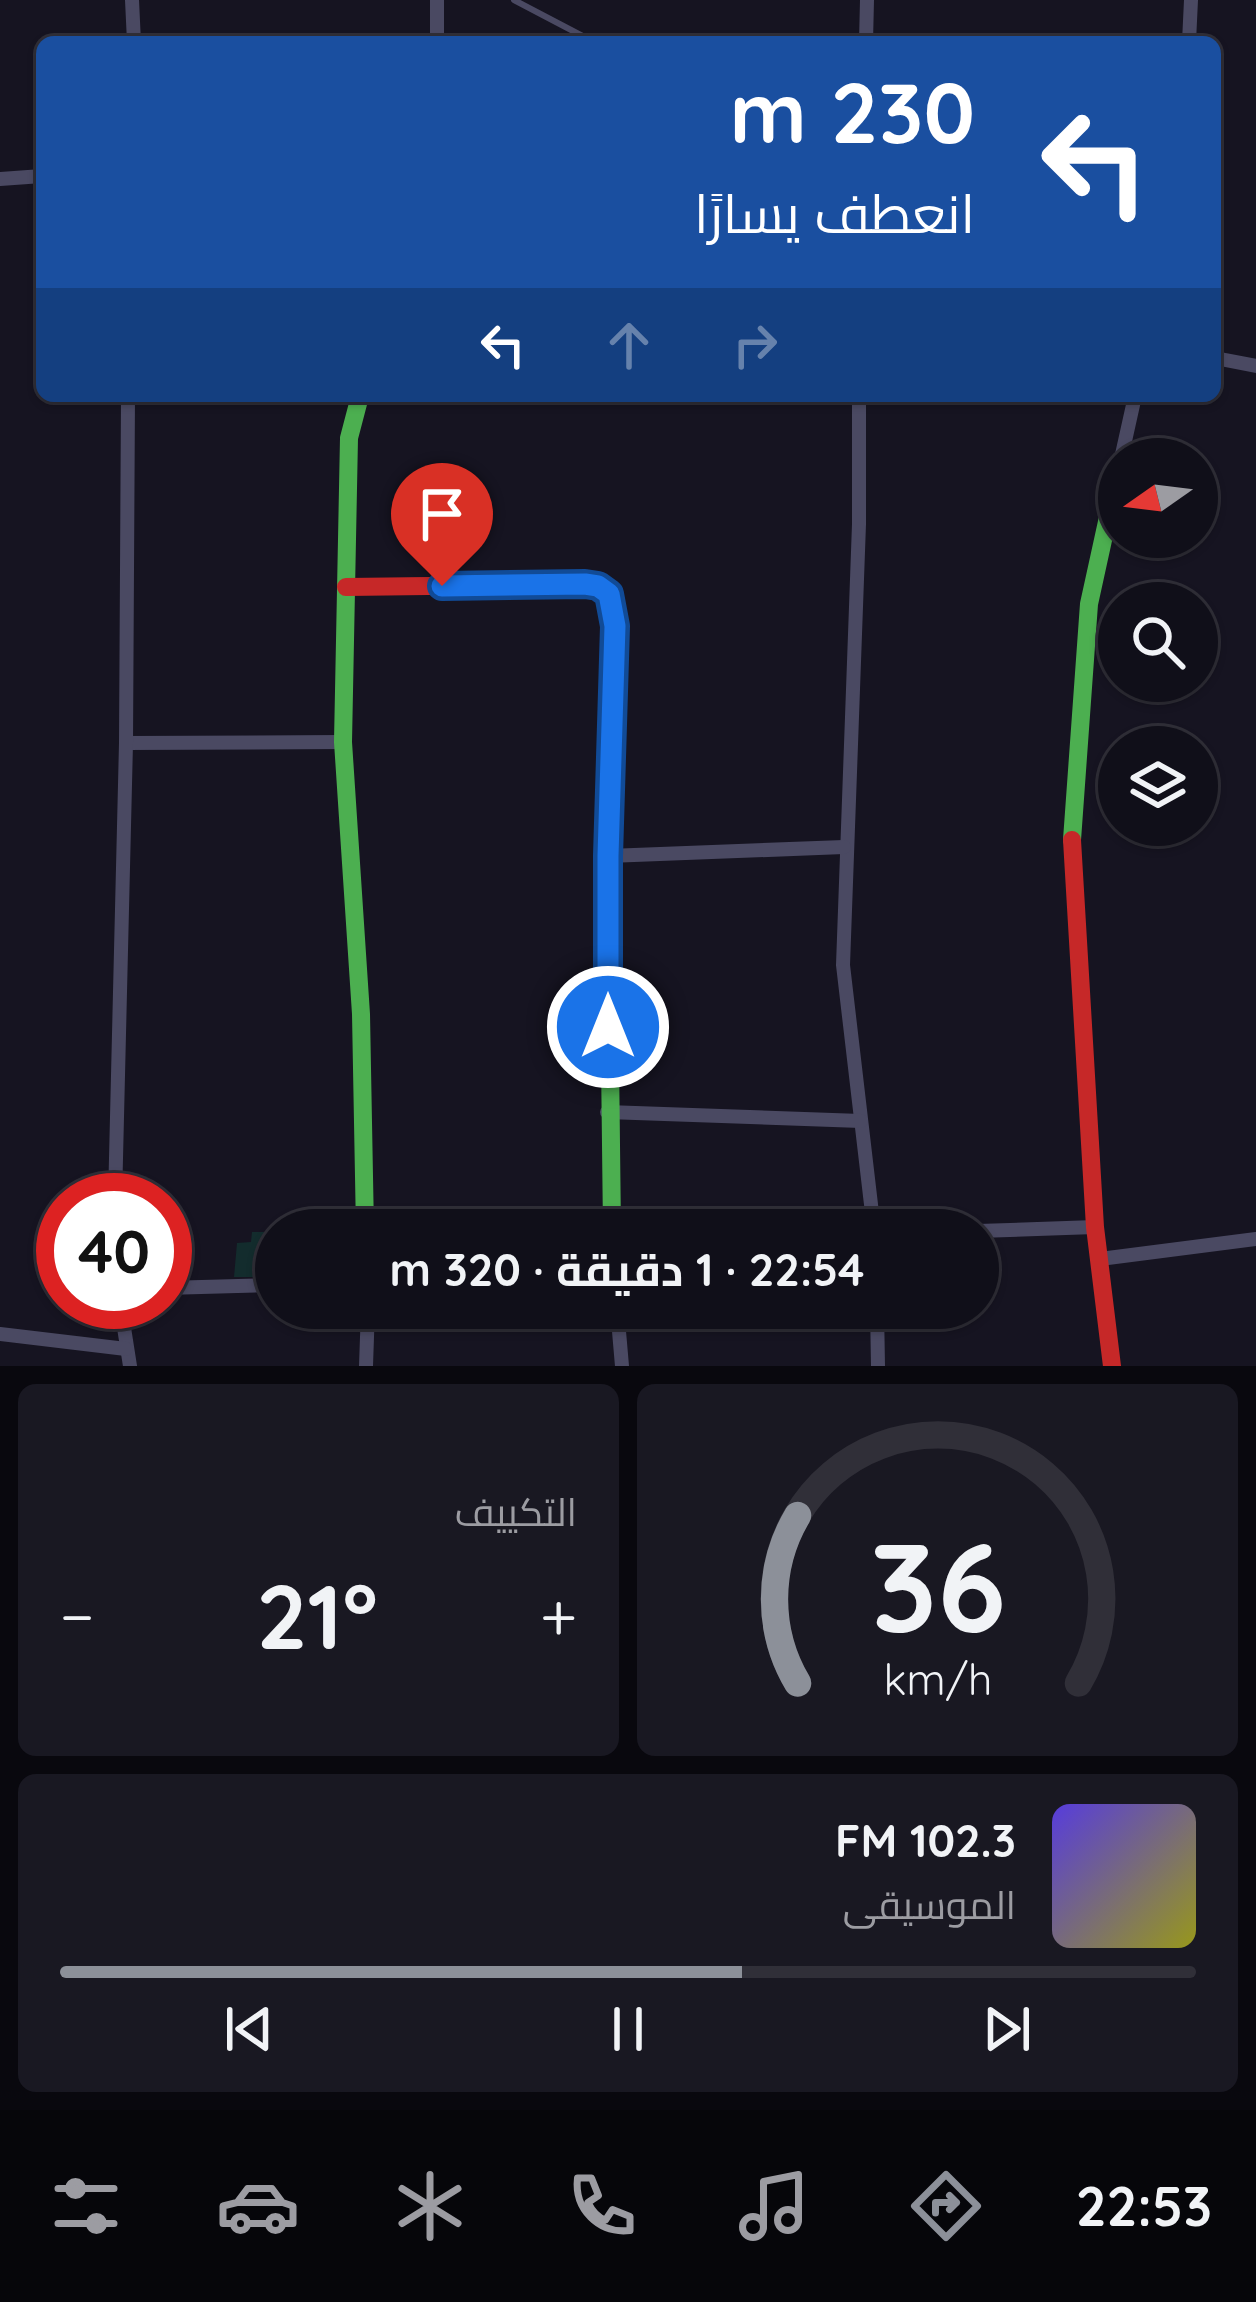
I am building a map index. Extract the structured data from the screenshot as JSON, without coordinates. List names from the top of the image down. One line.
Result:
{"north":"left","page":{"turn":["230 m","انعطف يسارًا"],"limit":"40","trip":"22:54 · 1 دقيقة · 320 m","tile":"التكييف","heat":["−","21°","+"],"song":["102.3 FM","الموسيقى"],"tabs":"22:53","gauge":["36","km/h"]}}
